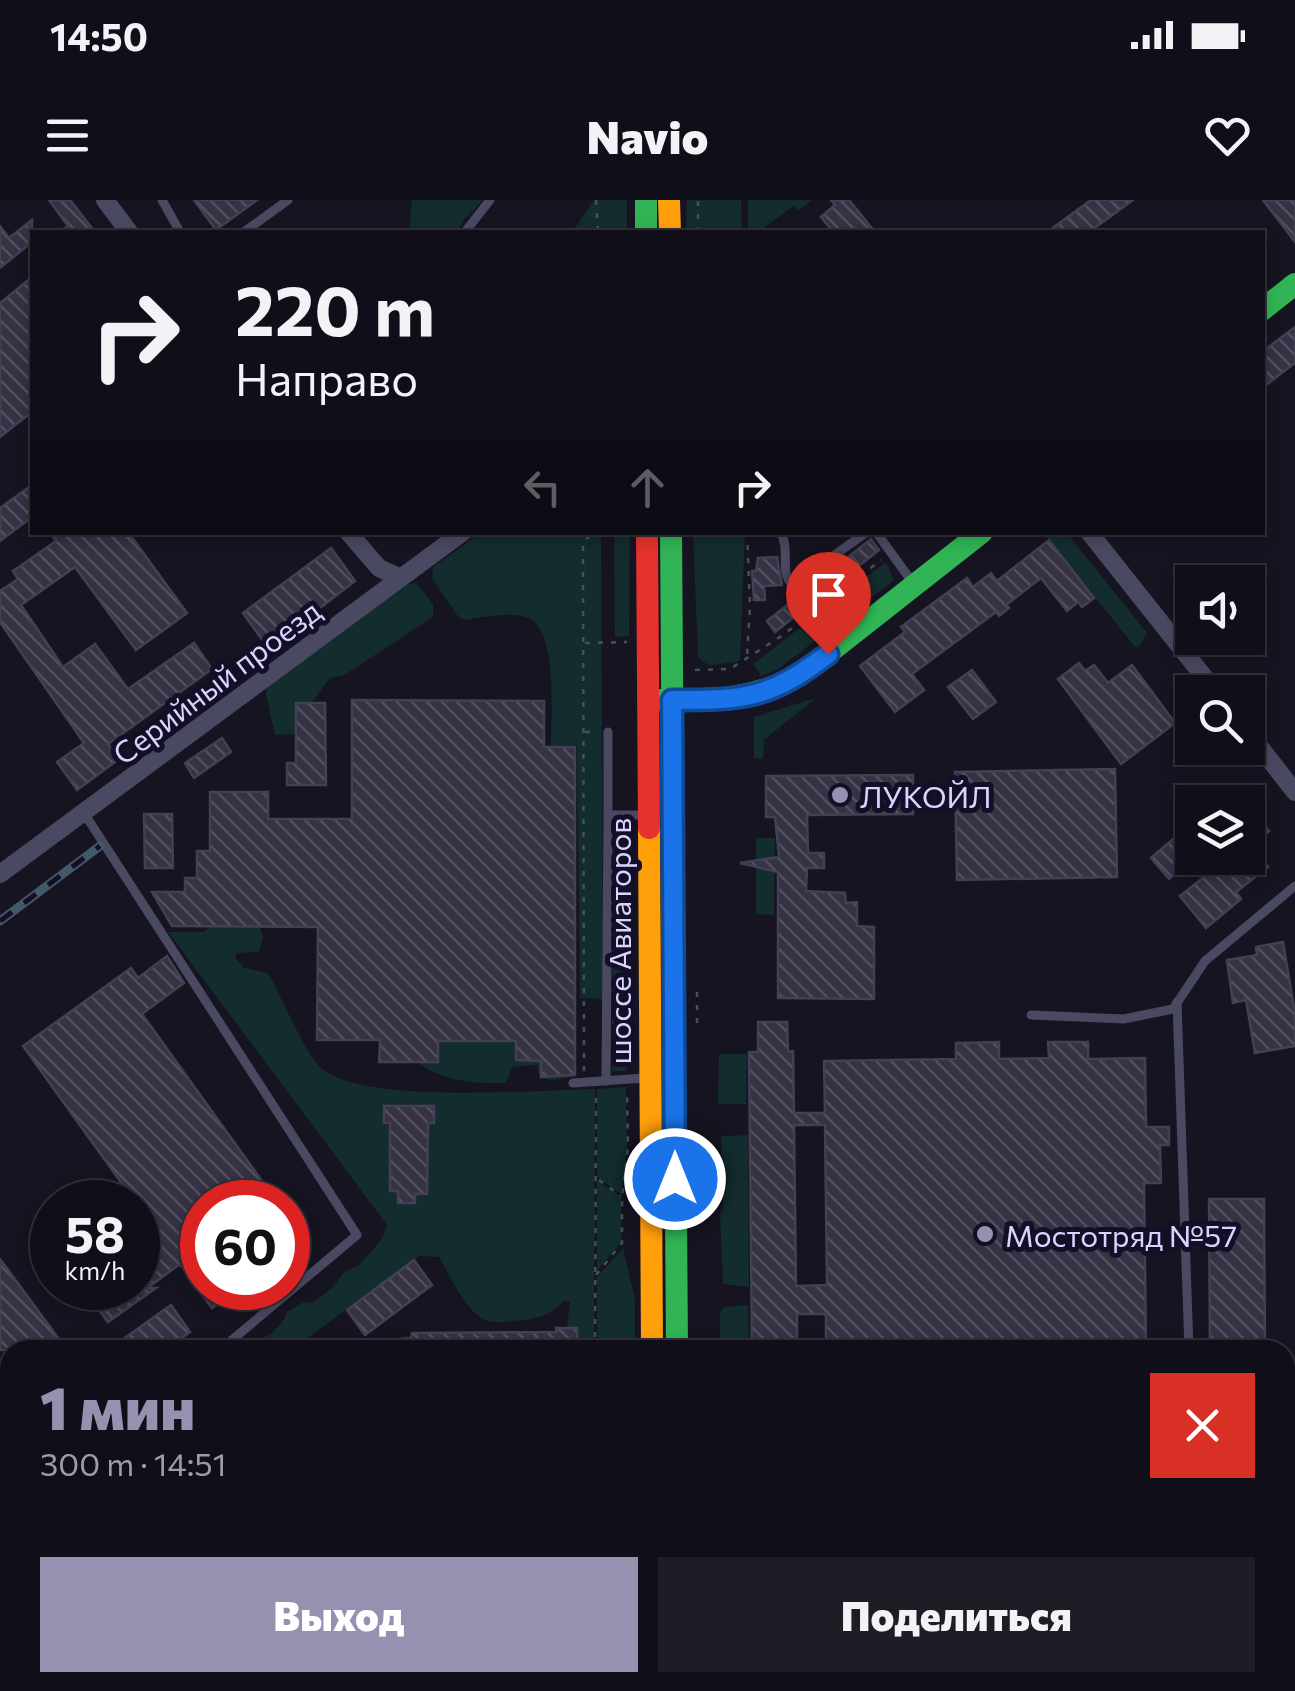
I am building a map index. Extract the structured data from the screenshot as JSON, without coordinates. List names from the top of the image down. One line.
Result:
{"streets":{"main road":["шоссе Авиаторов"],"street":["Серийный проезд"]},"places":["ЛУКОЙЛ","Мостотряд №57"],"page":{"status":"14:50","header":"Navio","turn":["220 m","Направо"],"speed":"58 km/h","limit":"60","heading":["1 мин","300 m · 14:51"],"buttons":["Выход","Поделиться"]}}
